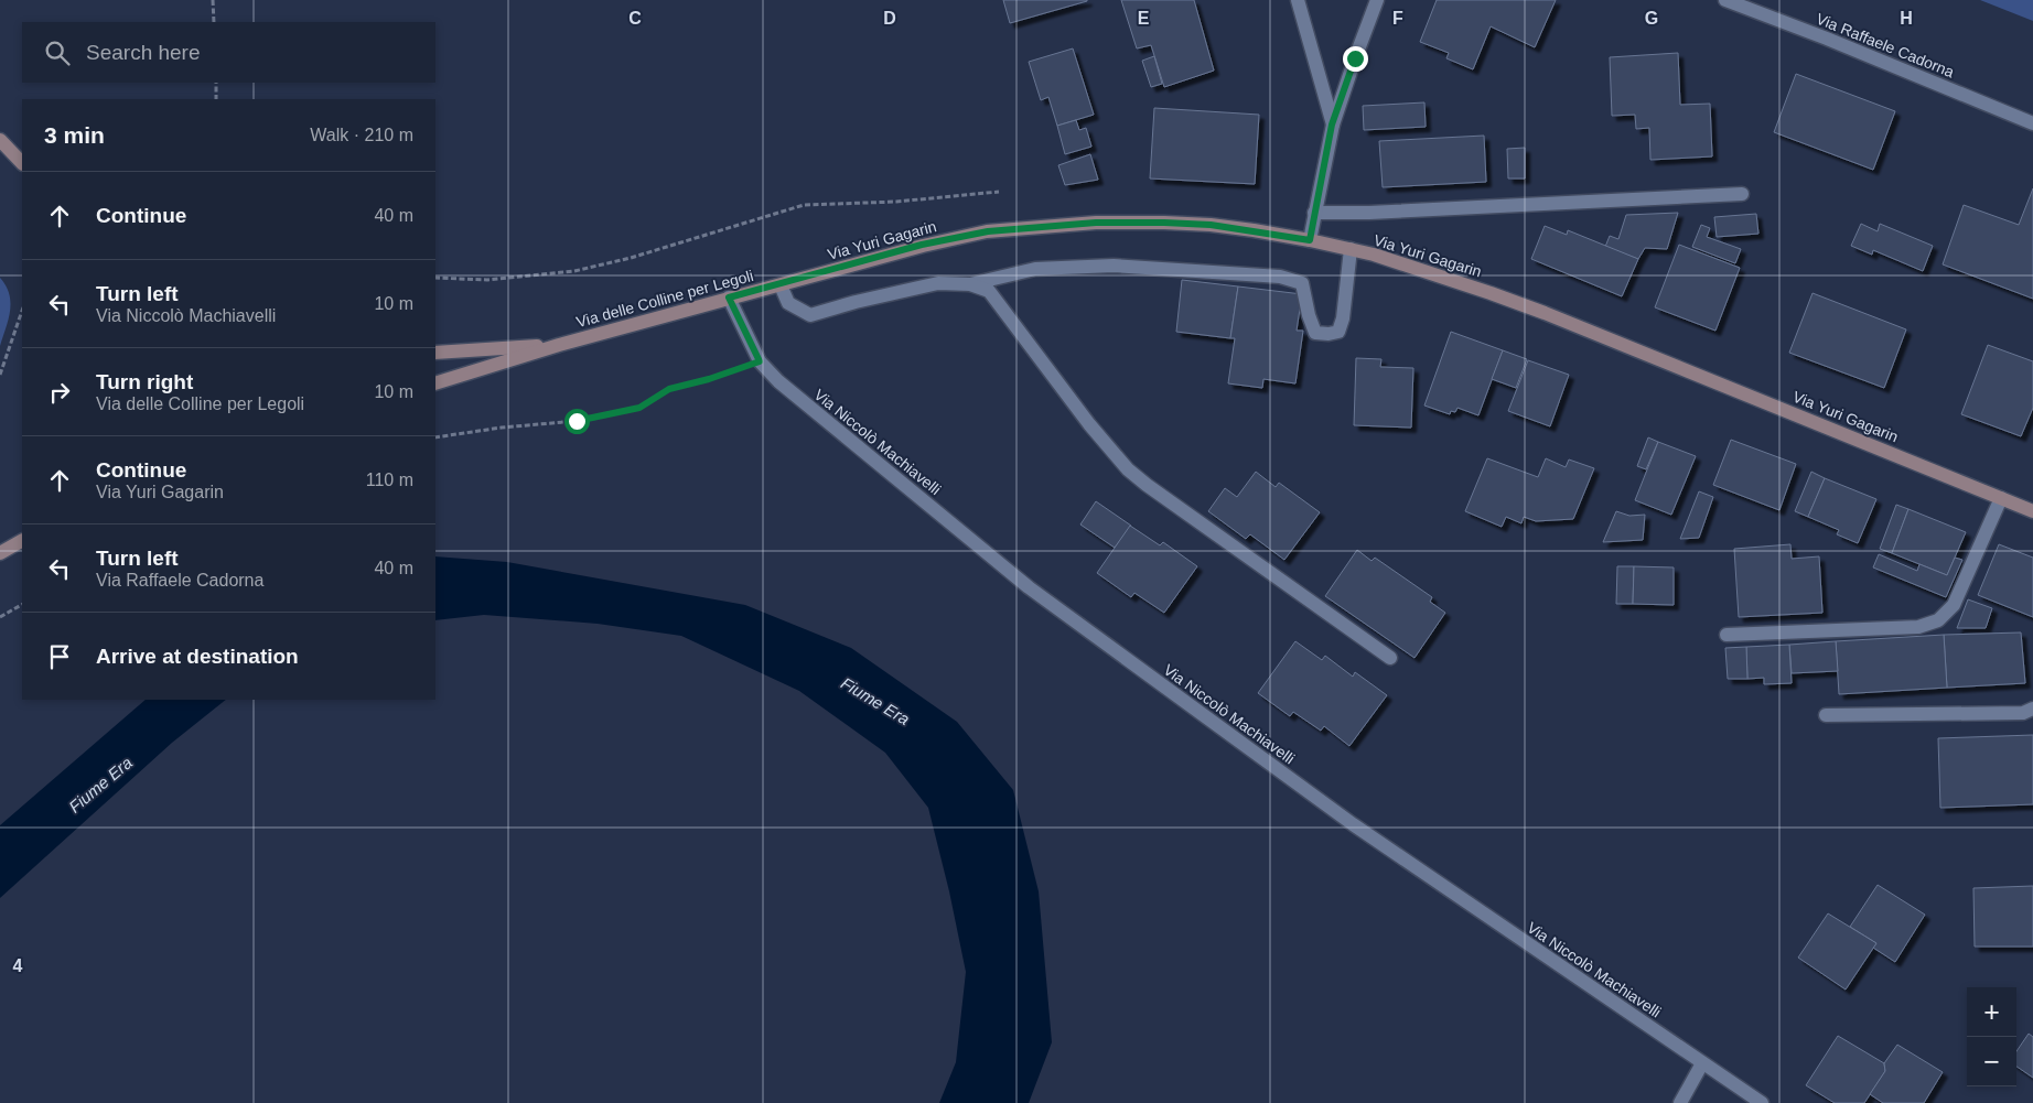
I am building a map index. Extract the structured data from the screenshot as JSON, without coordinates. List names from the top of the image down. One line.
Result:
{"streets":{"street":["Via Raffaele Cadorna","Via Yuri Gagarin","Via delle Colline per Legoli","Via Niccolò Machiavelli"]},"crossings":[["Via Yuri Gagarin","Via delle Colline per Legoli"],["Via delle Colline per Legoli","Via Niccolò Machiavelli"]],"water":["Fiume Era"],"page":{"search":"Search here","heading":["3 min","Walk · 210 m"],"list":[["Continue","40 m"],["Turn left","Via Niccolò Machiavelli","10 m"],["Turn right","Via delle Colline per Legoli","10 m"],["Continue","Via Yuri Gagarin","110 m"],["Turn left","Via Raffaele Cadorna","40 m"],"Arrive at destination"],"map_buttons":["+","−"]},"grid":{"columns":["C","D","E","F","G","H"],"rows":["4"]}}
